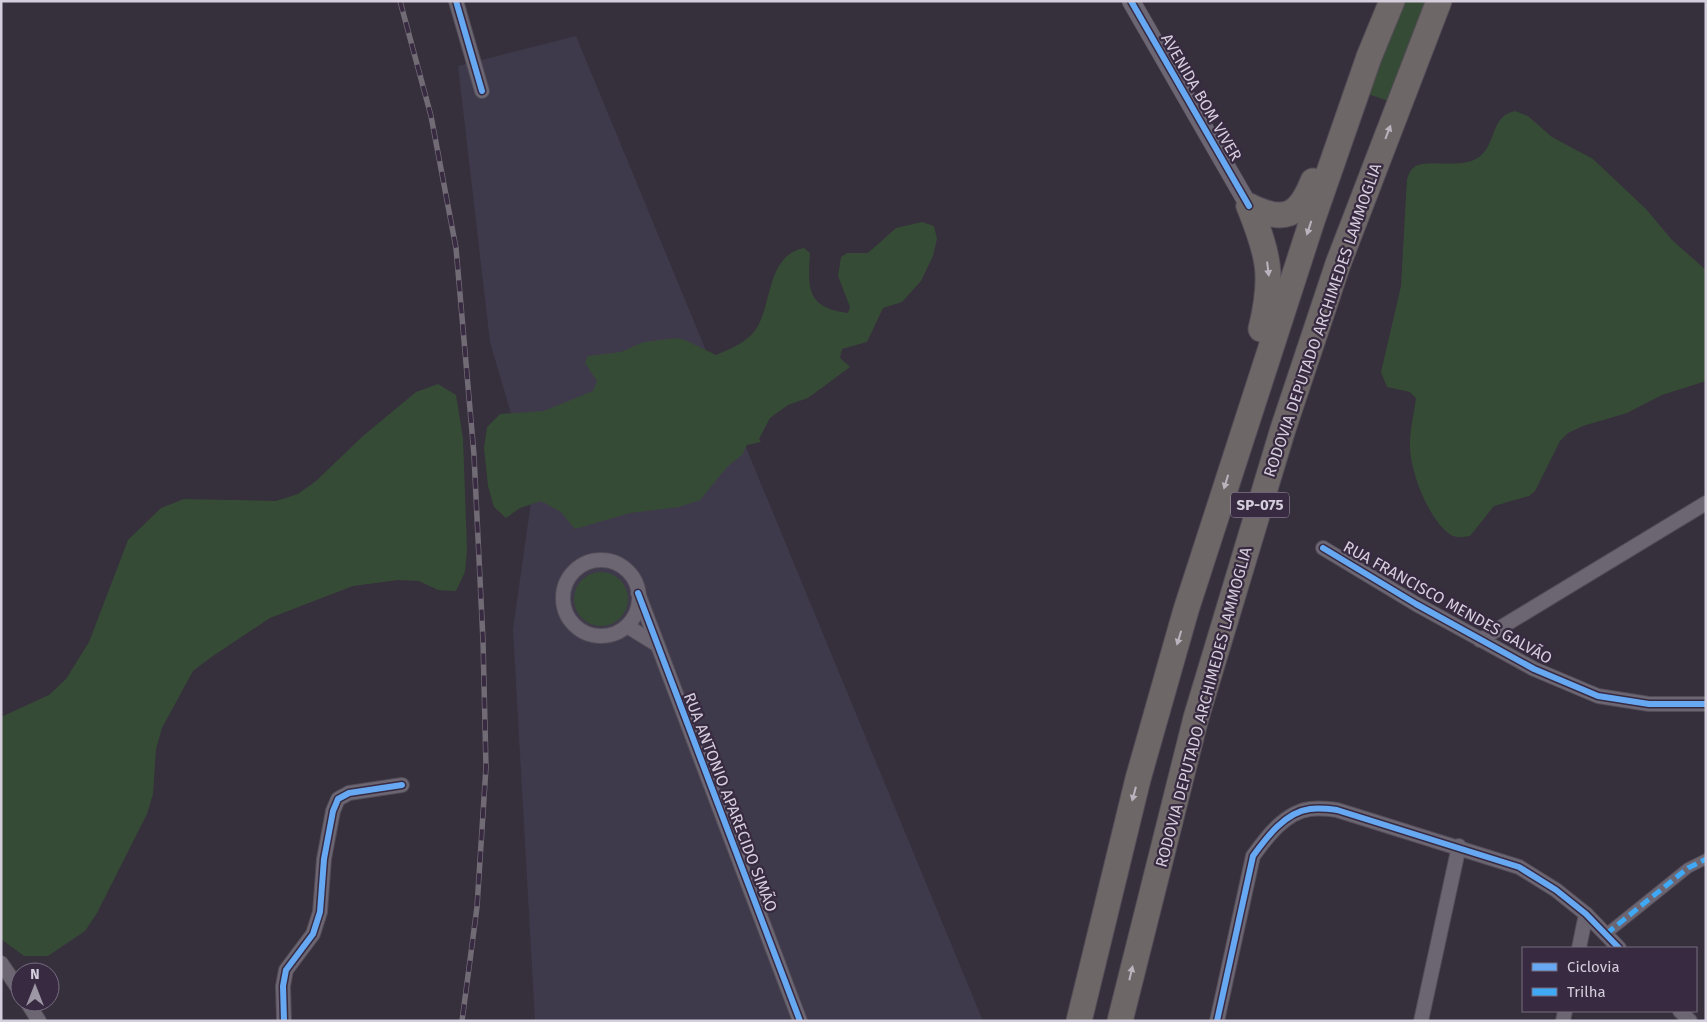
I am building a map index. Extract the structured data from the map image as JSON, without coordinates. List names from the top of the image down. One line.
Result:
{"streets":{"highway":["RODOVIA DEPUTADO ARCHIMEDES LAMMOGLIA","SP-075"],"street":["AVENIDA BOM VIVER","RUA FRANCISCO MENDES GALVÃO","RUA ANTONIO APARECIDO SIMÃO"]},"legend":["Ciclovia","Trilha"],"north":"top"}
